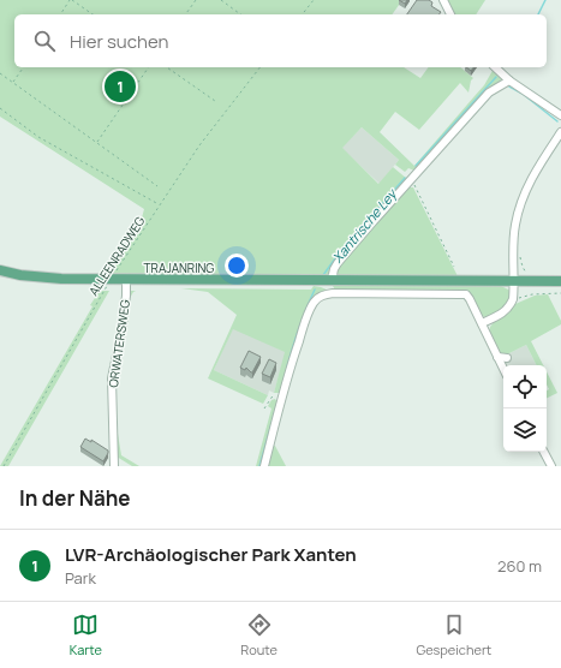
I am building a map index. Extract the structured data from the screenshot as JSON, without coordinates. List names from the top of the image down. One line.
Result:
{"streets":{"main road":["TRAJANRING"],"street":["ORWATERSWEG"],"path":["ALLEENRADWEG"]},"crossings":[["ALLEENRADWEG","TRAJANRING"],["TRAJANRING","ORWATERSWEG"]],"water":["Xantrische Ley"],"page":{"search":"Hier suchen","pins":"1","heading":"In der Nähe","list":[{"mark":"1","name":"LVR-Archäologischer Park Xanten","note":"Park","value":"260 m"}],"nav":["Karte","Route","Gespeichert"]}}
